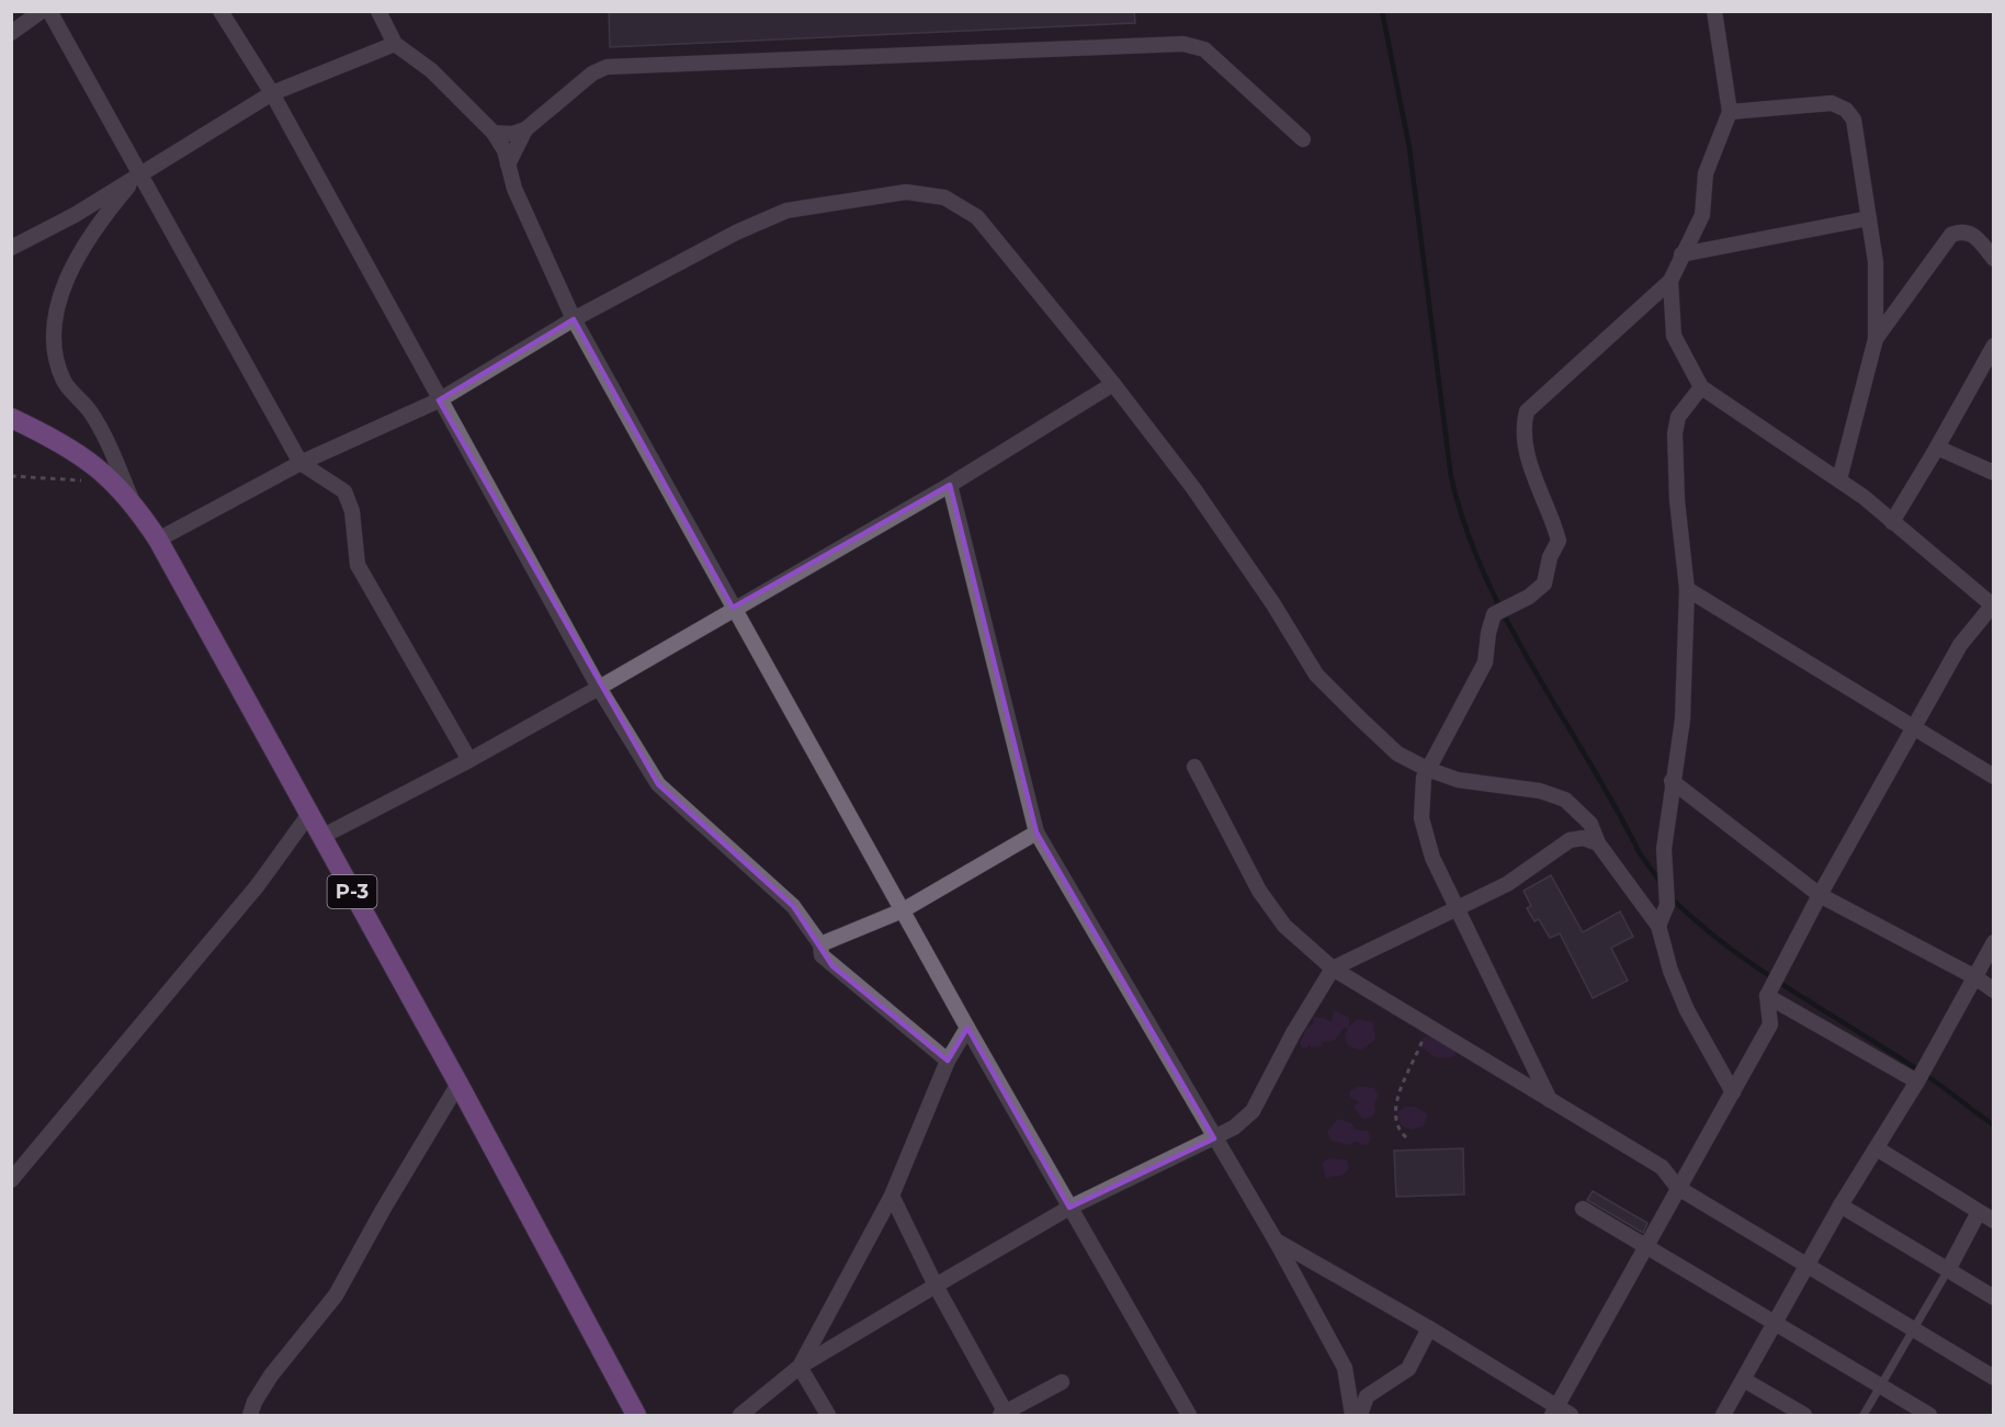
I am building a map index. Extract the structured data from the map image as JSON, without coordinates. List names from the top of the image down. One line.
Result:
{"streets":{"highway":["P-3"]}}
